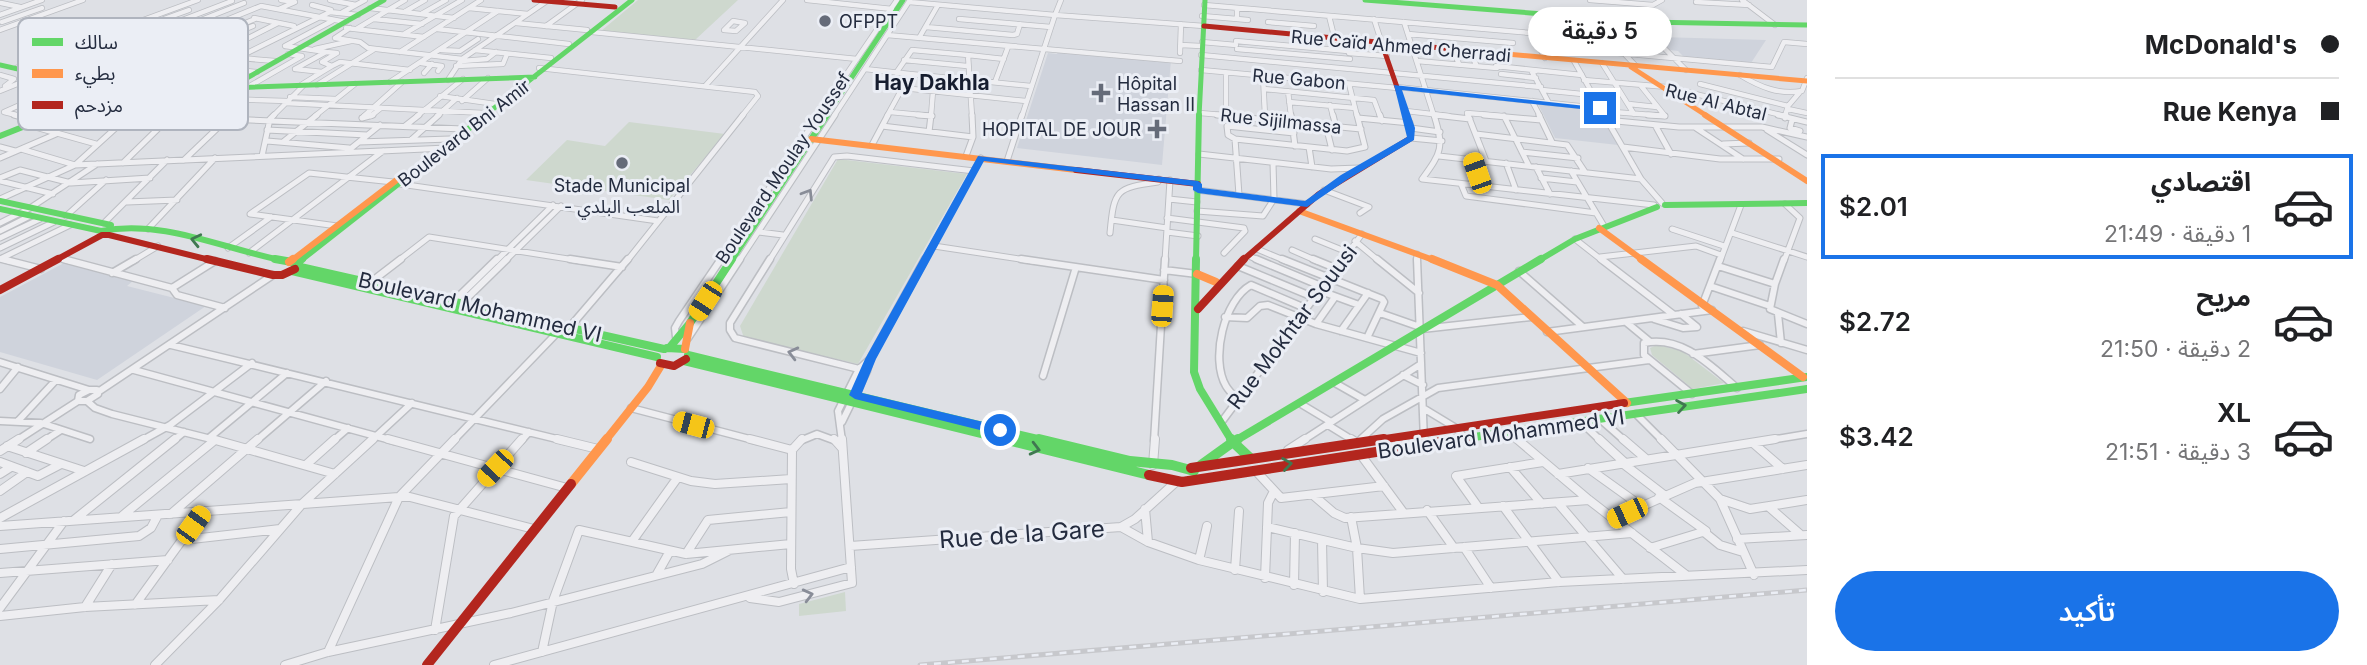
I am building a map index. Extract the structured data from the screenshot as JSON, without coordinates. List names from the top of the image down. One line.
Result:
{"streets":{"main road":["Rue Caïd Ahmed Cherradi","Boulevard Bni Amir","Boulevard Moulay Youssef","Boulevard Mohammed VI"],"street":["Rue Gabon","Rue Al Abtal","Rue Sijilmassa","Rue Mokhtar Souusi","Rue de la Gare"]},"crossings":[["Boulevard Bni Amir","Boulevard Mohammed VI"],["Boulevard Moulay Youssef","Boulevard Mohammed VI"]],"districts":["Hay Dakhla"],"places":{"other":["OFPPT","Stade Municipal - الملعب البلدي"],"health":["Hôpital Hassan II","HOPITAL DE JOUR"]},"legend":["سالك","بطيء","مزدحم"],"page":{"banner":["McDonald's","Rue Kenya"],"bubble":"5 دقيقة","list":[{"name":"اقتصادي","note":"1 دقيقة · 21:49","value":"$2.01"},{"name":"مريح","note":"2 دقيقة · 21:50","value":"$2.72"},{"name":"XL","note":"3 دقيقة · 21:51","value":"$3.42"}],"buttons":"تأكيد"}}
